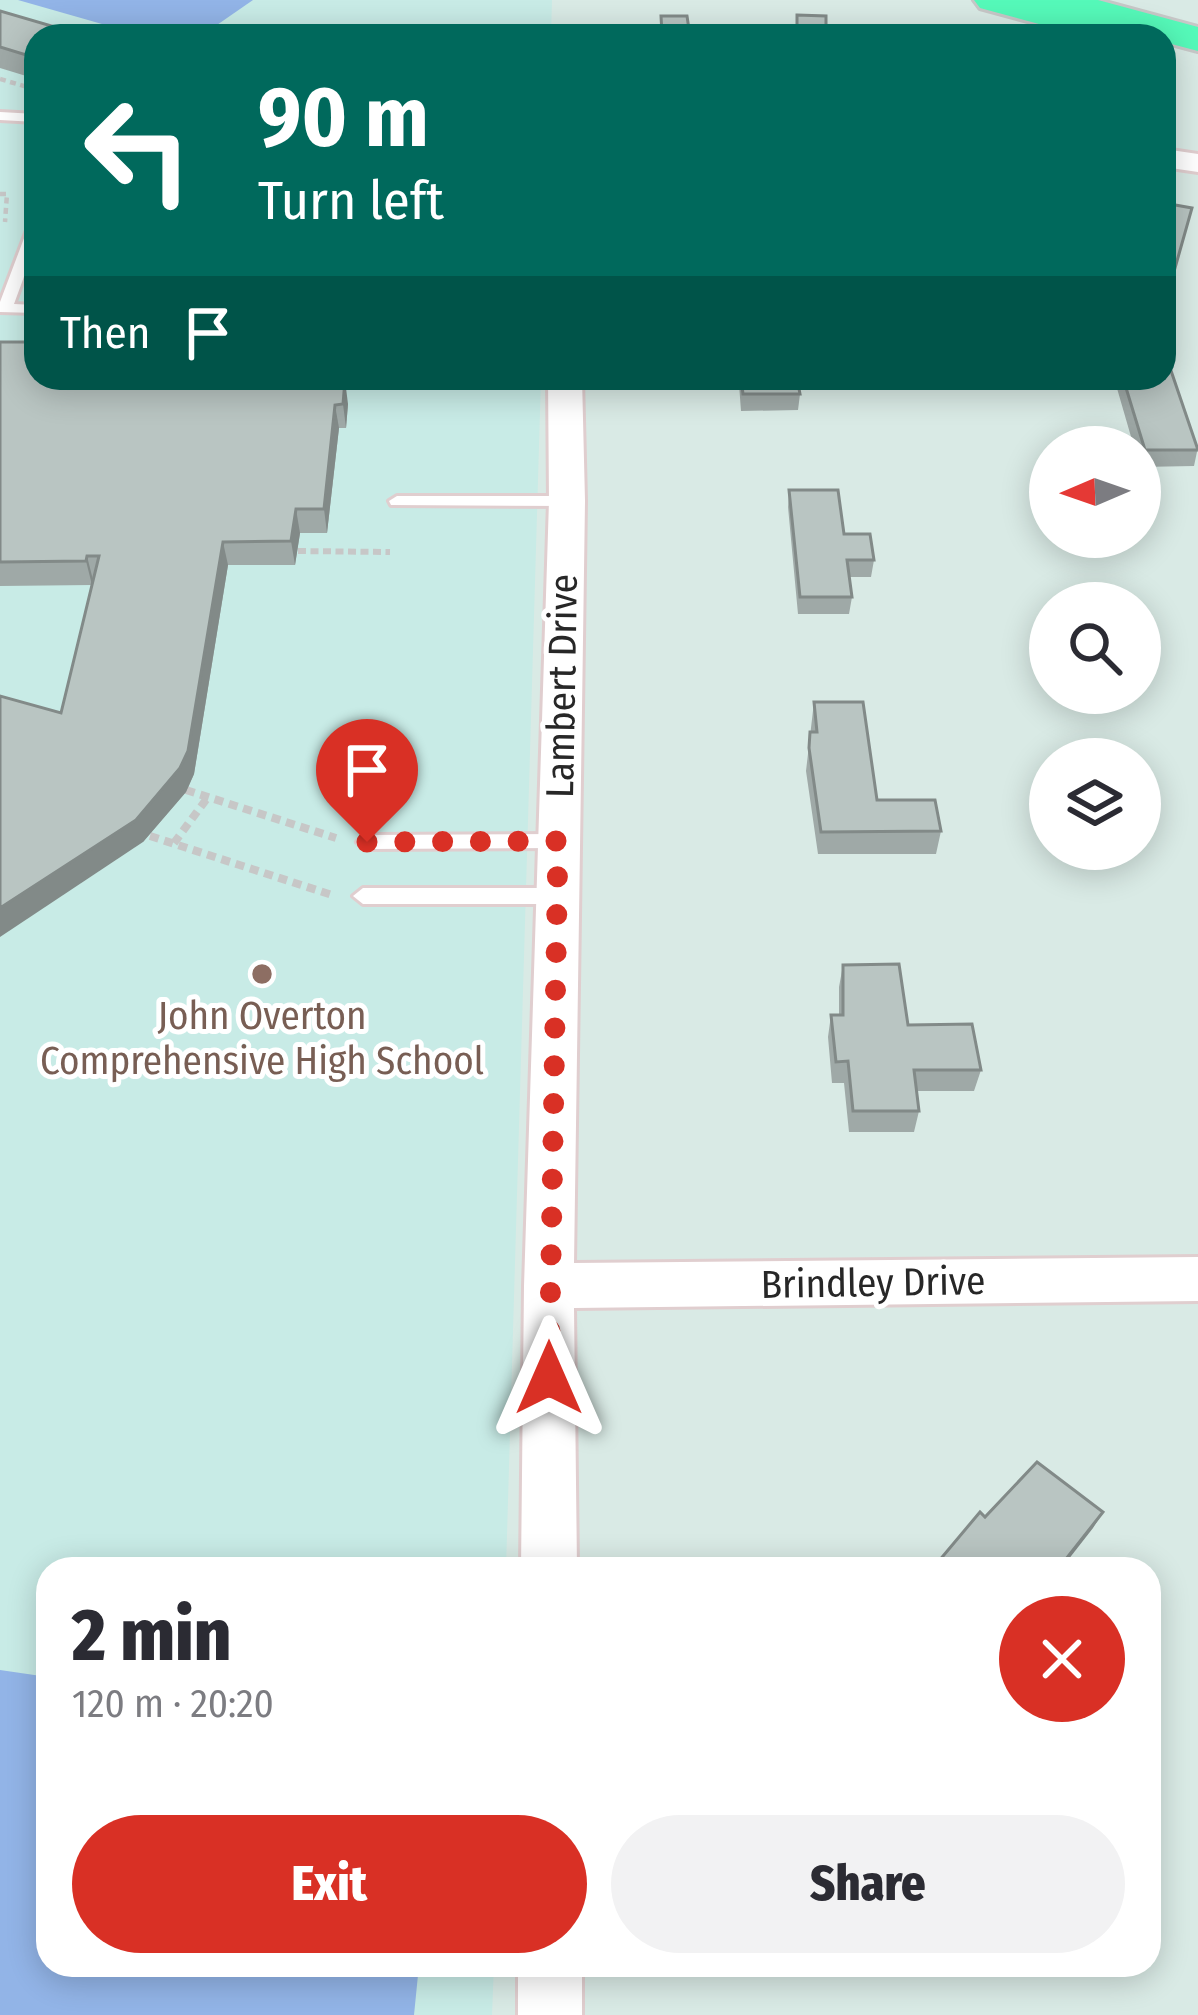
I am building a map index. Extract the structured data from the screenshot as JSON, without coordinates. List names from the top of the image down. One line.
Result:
{"streets":{"street":["Lambert Drive","Brindley Drive"]},"crossings":[["Lambert Drive","Brindley Drive"]],"places":["John Overton Comprehensive High School"],"north":"left","page":{"turn":["90 m","Turn left"],"then":"Then","heading":["2 min","120 m · 20:20"],"buttons":["Exit","Share"]}}
